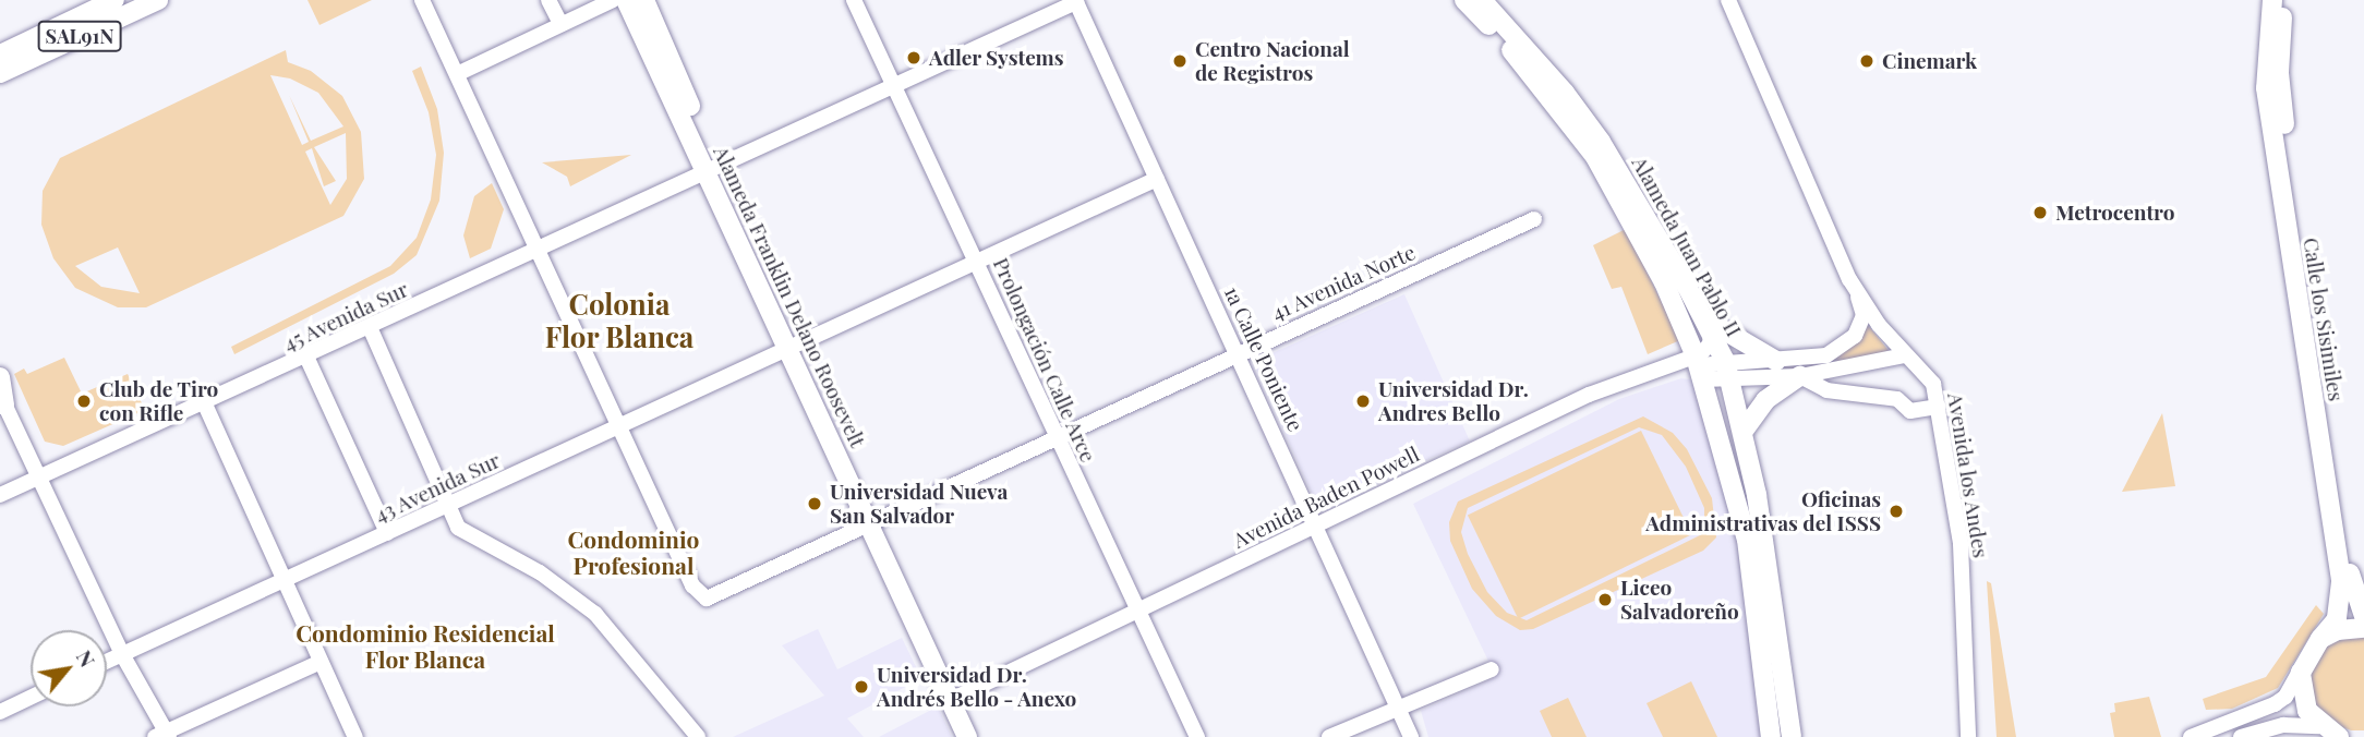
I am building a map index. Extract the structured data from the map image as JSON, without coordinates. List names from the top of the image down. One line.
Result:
{"streets":{"main road":["SAL91N","Alameda Juan Pablo II","Alameda Franklin Delano Roosevelt","Calle los Sisimiles"],"street":["41 Avenida Norte","45 Avenida Sur","1a Calle Poniente","Prolongación Calle Arce","Avenida los Andes","43 Avenida Sur","Avenida Baden Powell"]},"crossings":[["Alameda Juan Pablo II","Avenida Baden Powell"],["41 Avenida Norte","Alameda Franklin Delano Roosevelt"],["41 Avenida Norte","1a Calle Poniente"],["41 Avenida Norte","Prolongación Calle Arce"],["41 Avenida Norte","43 Avenida Sur"],["Alameda Franklin Delano Roosevelt","45 Avenida Sur"],["Alameda Franklin Delano Roosevelt","43 Avenida Sur"],["Alameda Franklin Delano Roosevelt","Avenida Baden Powell"],["45 Avenida Sur","1a Calle Poniente"],["45 Avenida Sur","Prolongación Calle Arce"],["1a Calle Poniente","43 Avenida Sur"],["1a Calle Poniente","Avenida Baden Powell"],["Prolongación Calle Arce","43 Avenida Sur"],["Prolongación Calle Arce","Avenida Baden Powell"],["Avenida los Andes","Avenida Baden Powell"]],"districts":["Colonia Flor Blanca","Condominio Profesional","Condominio Residencial Flor Blanca"],"places":["Adler Systems","Centro Nacional de Registros","Cinemark","Metrocentro","Club de Tiro con Rifle","Universidad Dr. Andres Bello","Universidad Nueva San Salvador","Oficinas Administrativas del ISSS","Liceo Salvadoreño","Universidad Dr. Andrés Bello - Anexo"],"north":"top right"}
